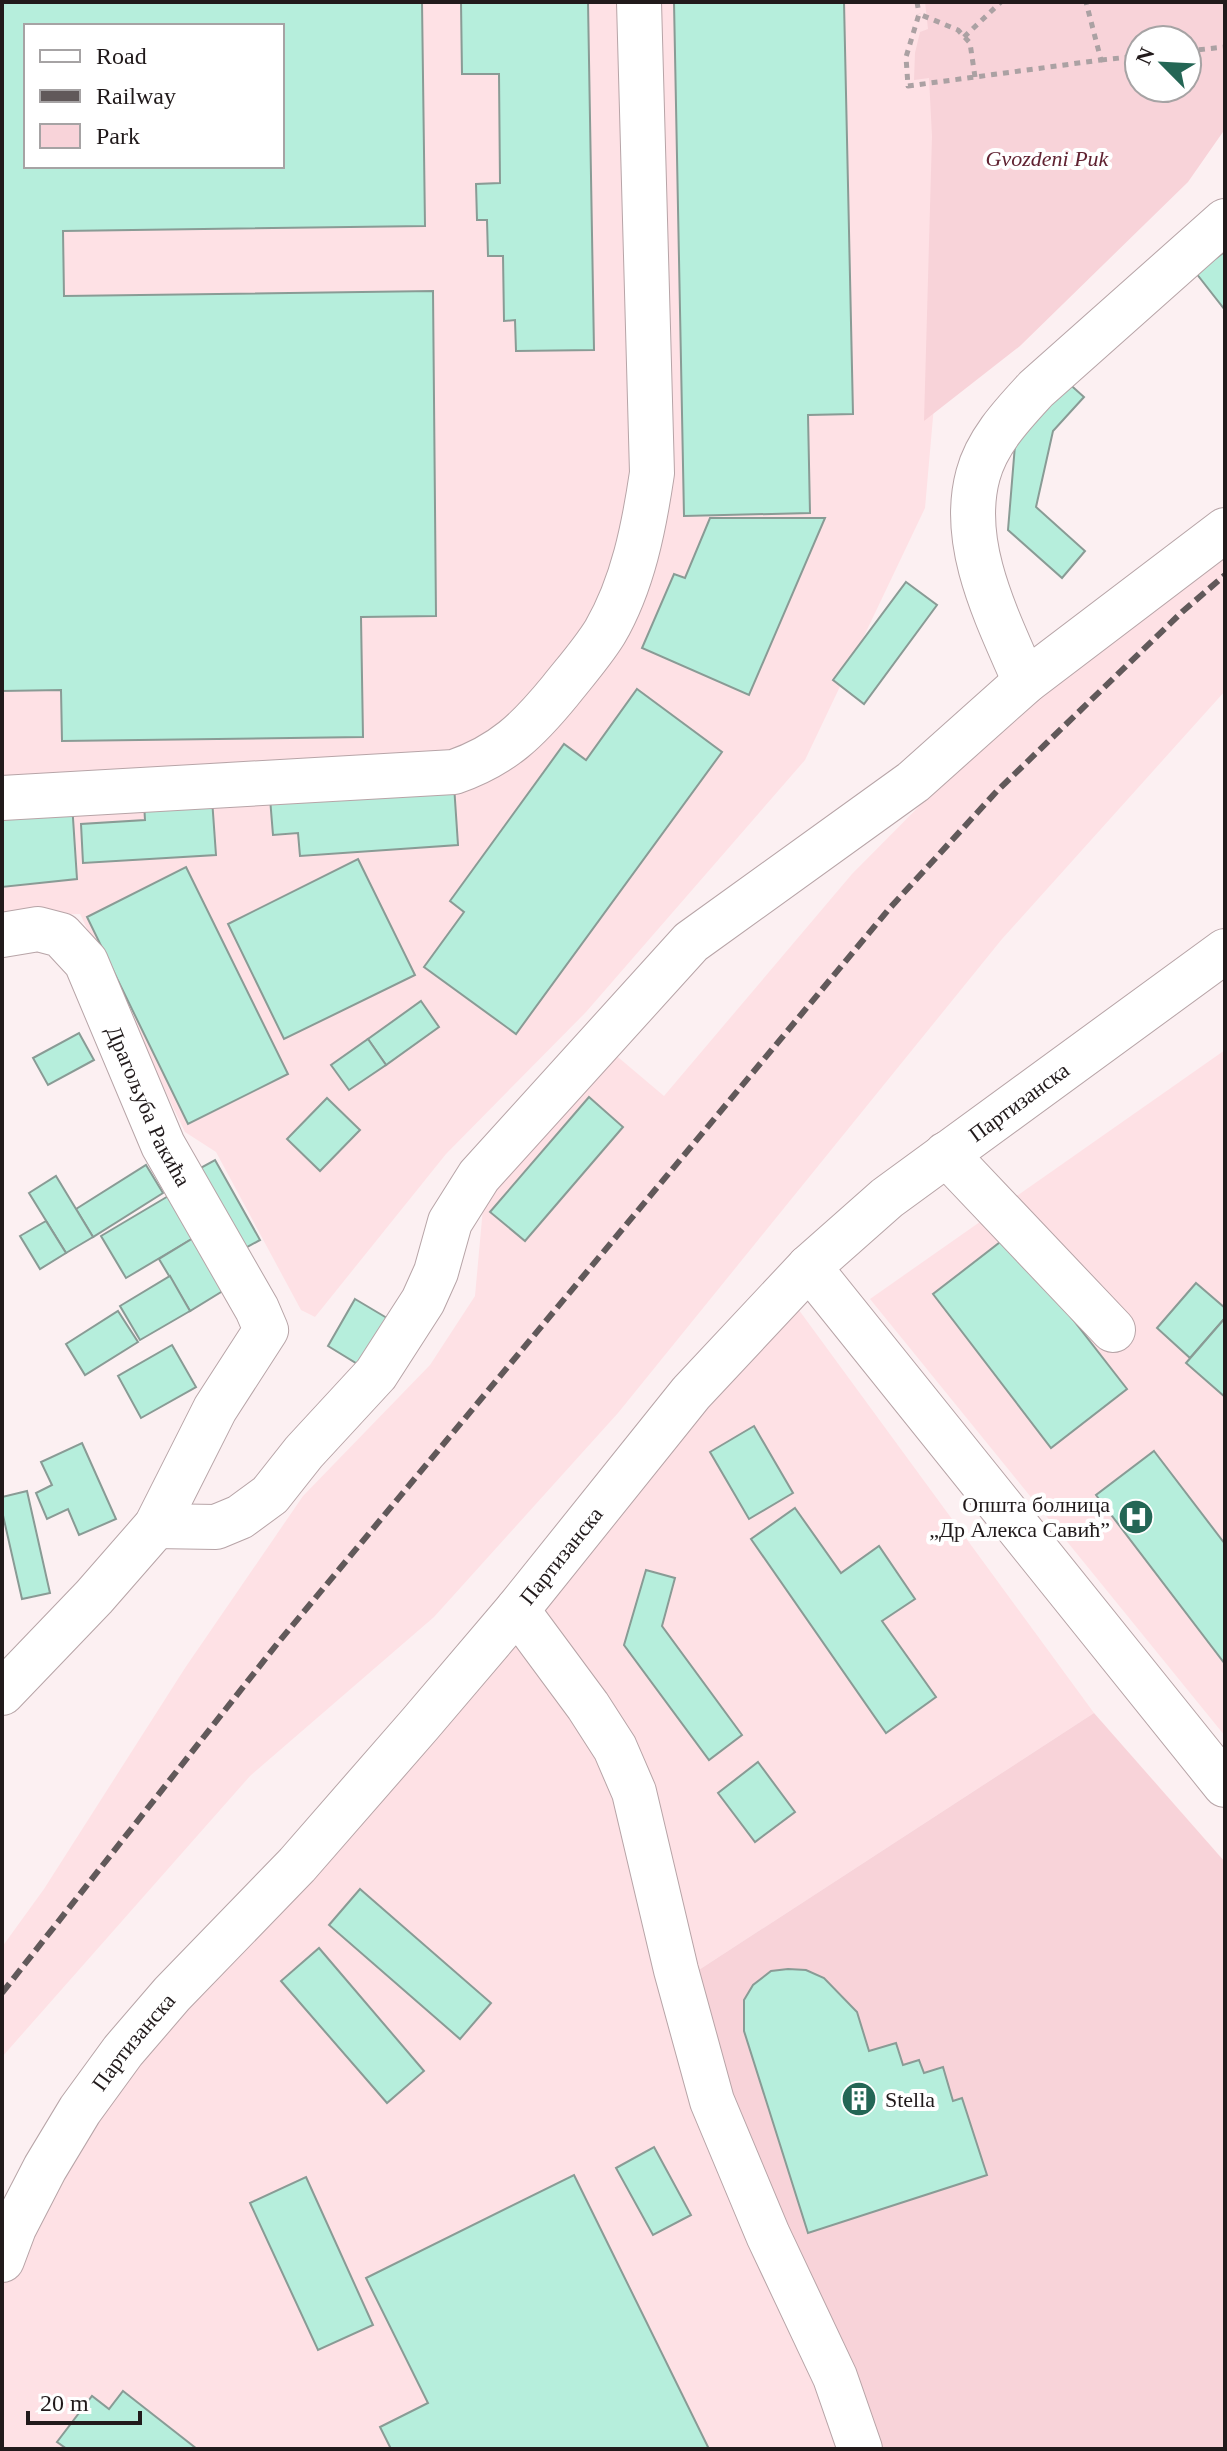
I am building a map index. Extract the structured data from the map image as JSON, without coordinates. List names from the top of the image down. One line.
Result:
{"streets":{"street":["Партизанска","Драгољуба Ракића"]},"parks":["Gvozdeni Puk"],"places":{"hospital":["Општа болница „Др Алекса Савић”"],"building":["Stella"]},"legend":["Road","Railway","Park"],"scale_bar":"20 m","north":"top left"}
